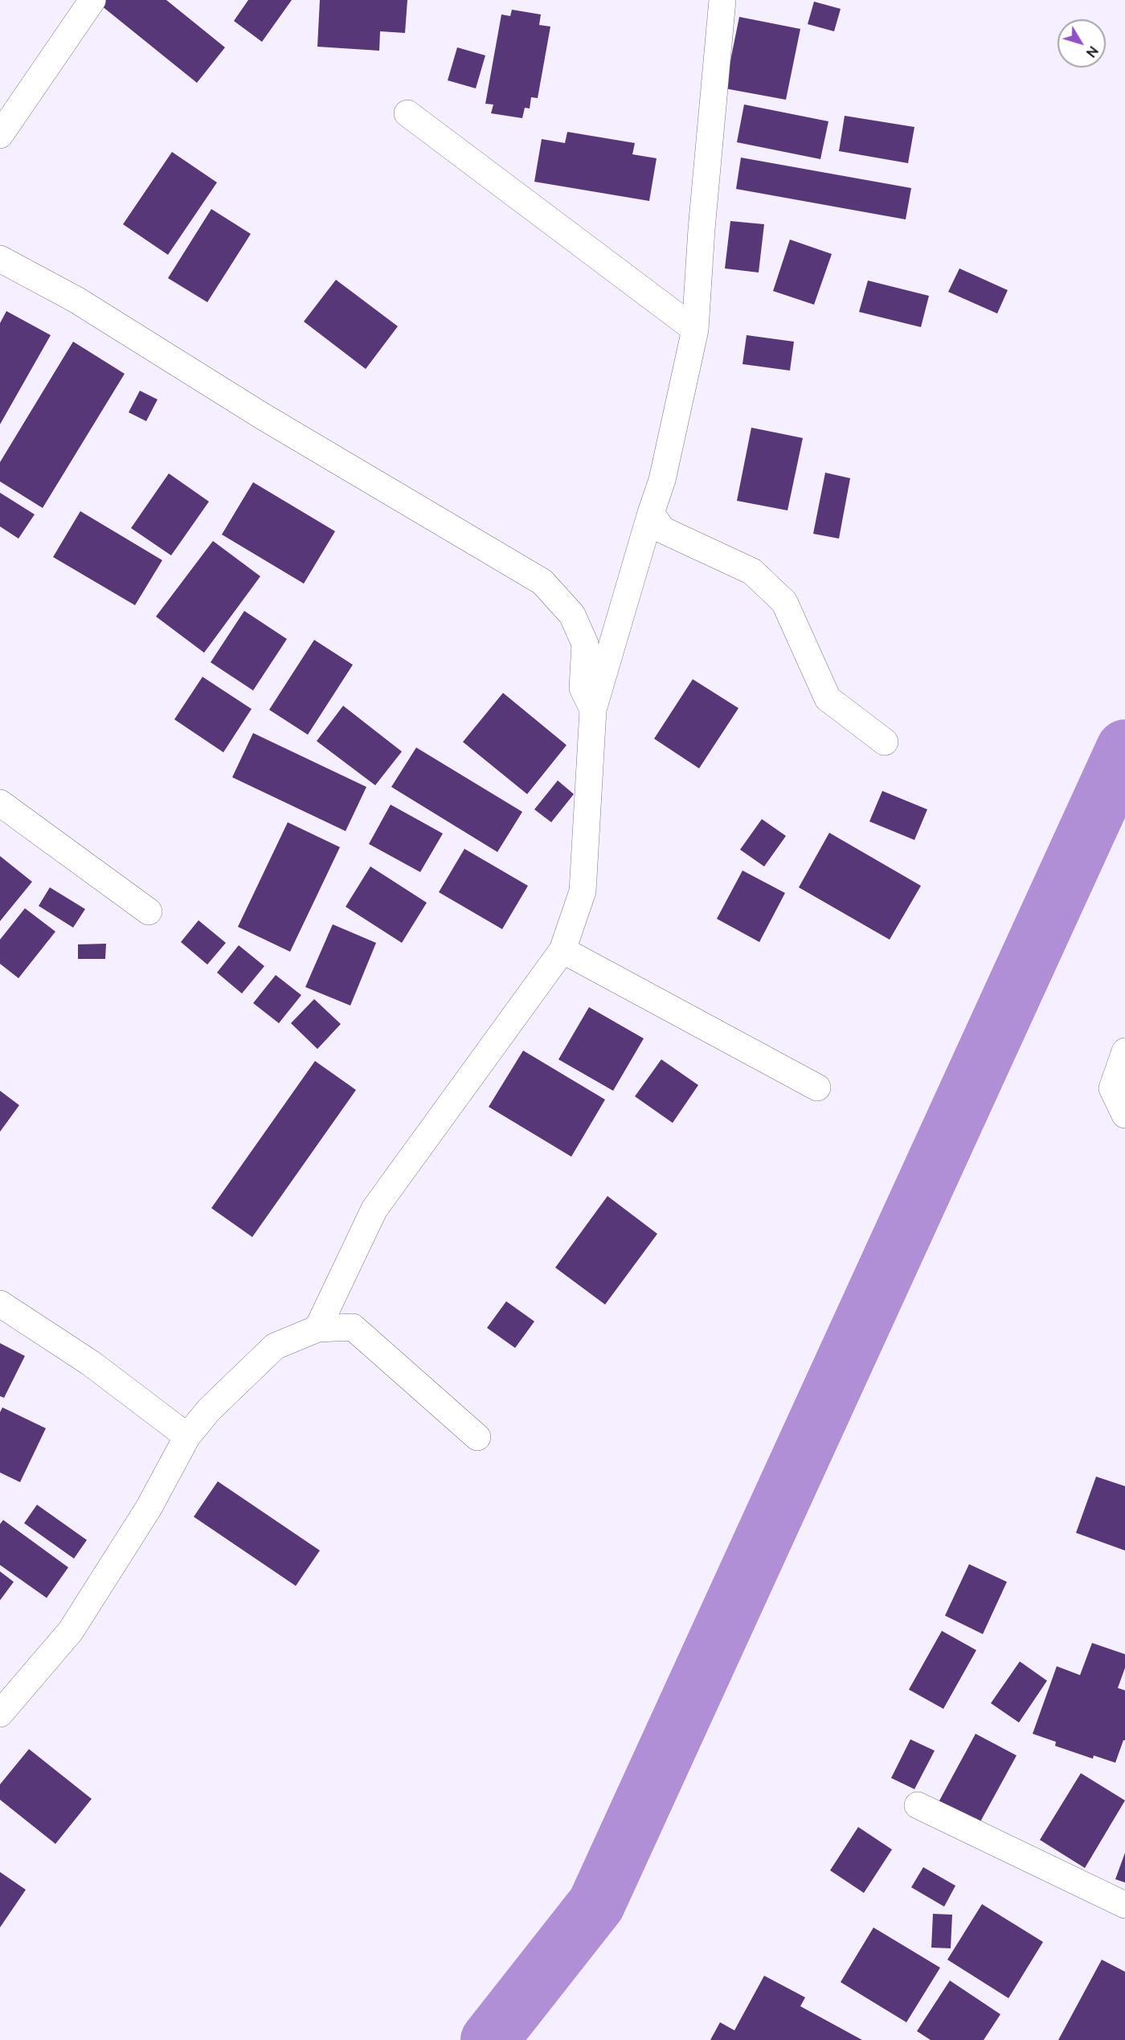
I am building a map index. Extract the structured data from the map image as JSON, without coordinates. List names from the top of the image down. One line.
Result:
{"north":"bottom right"}
